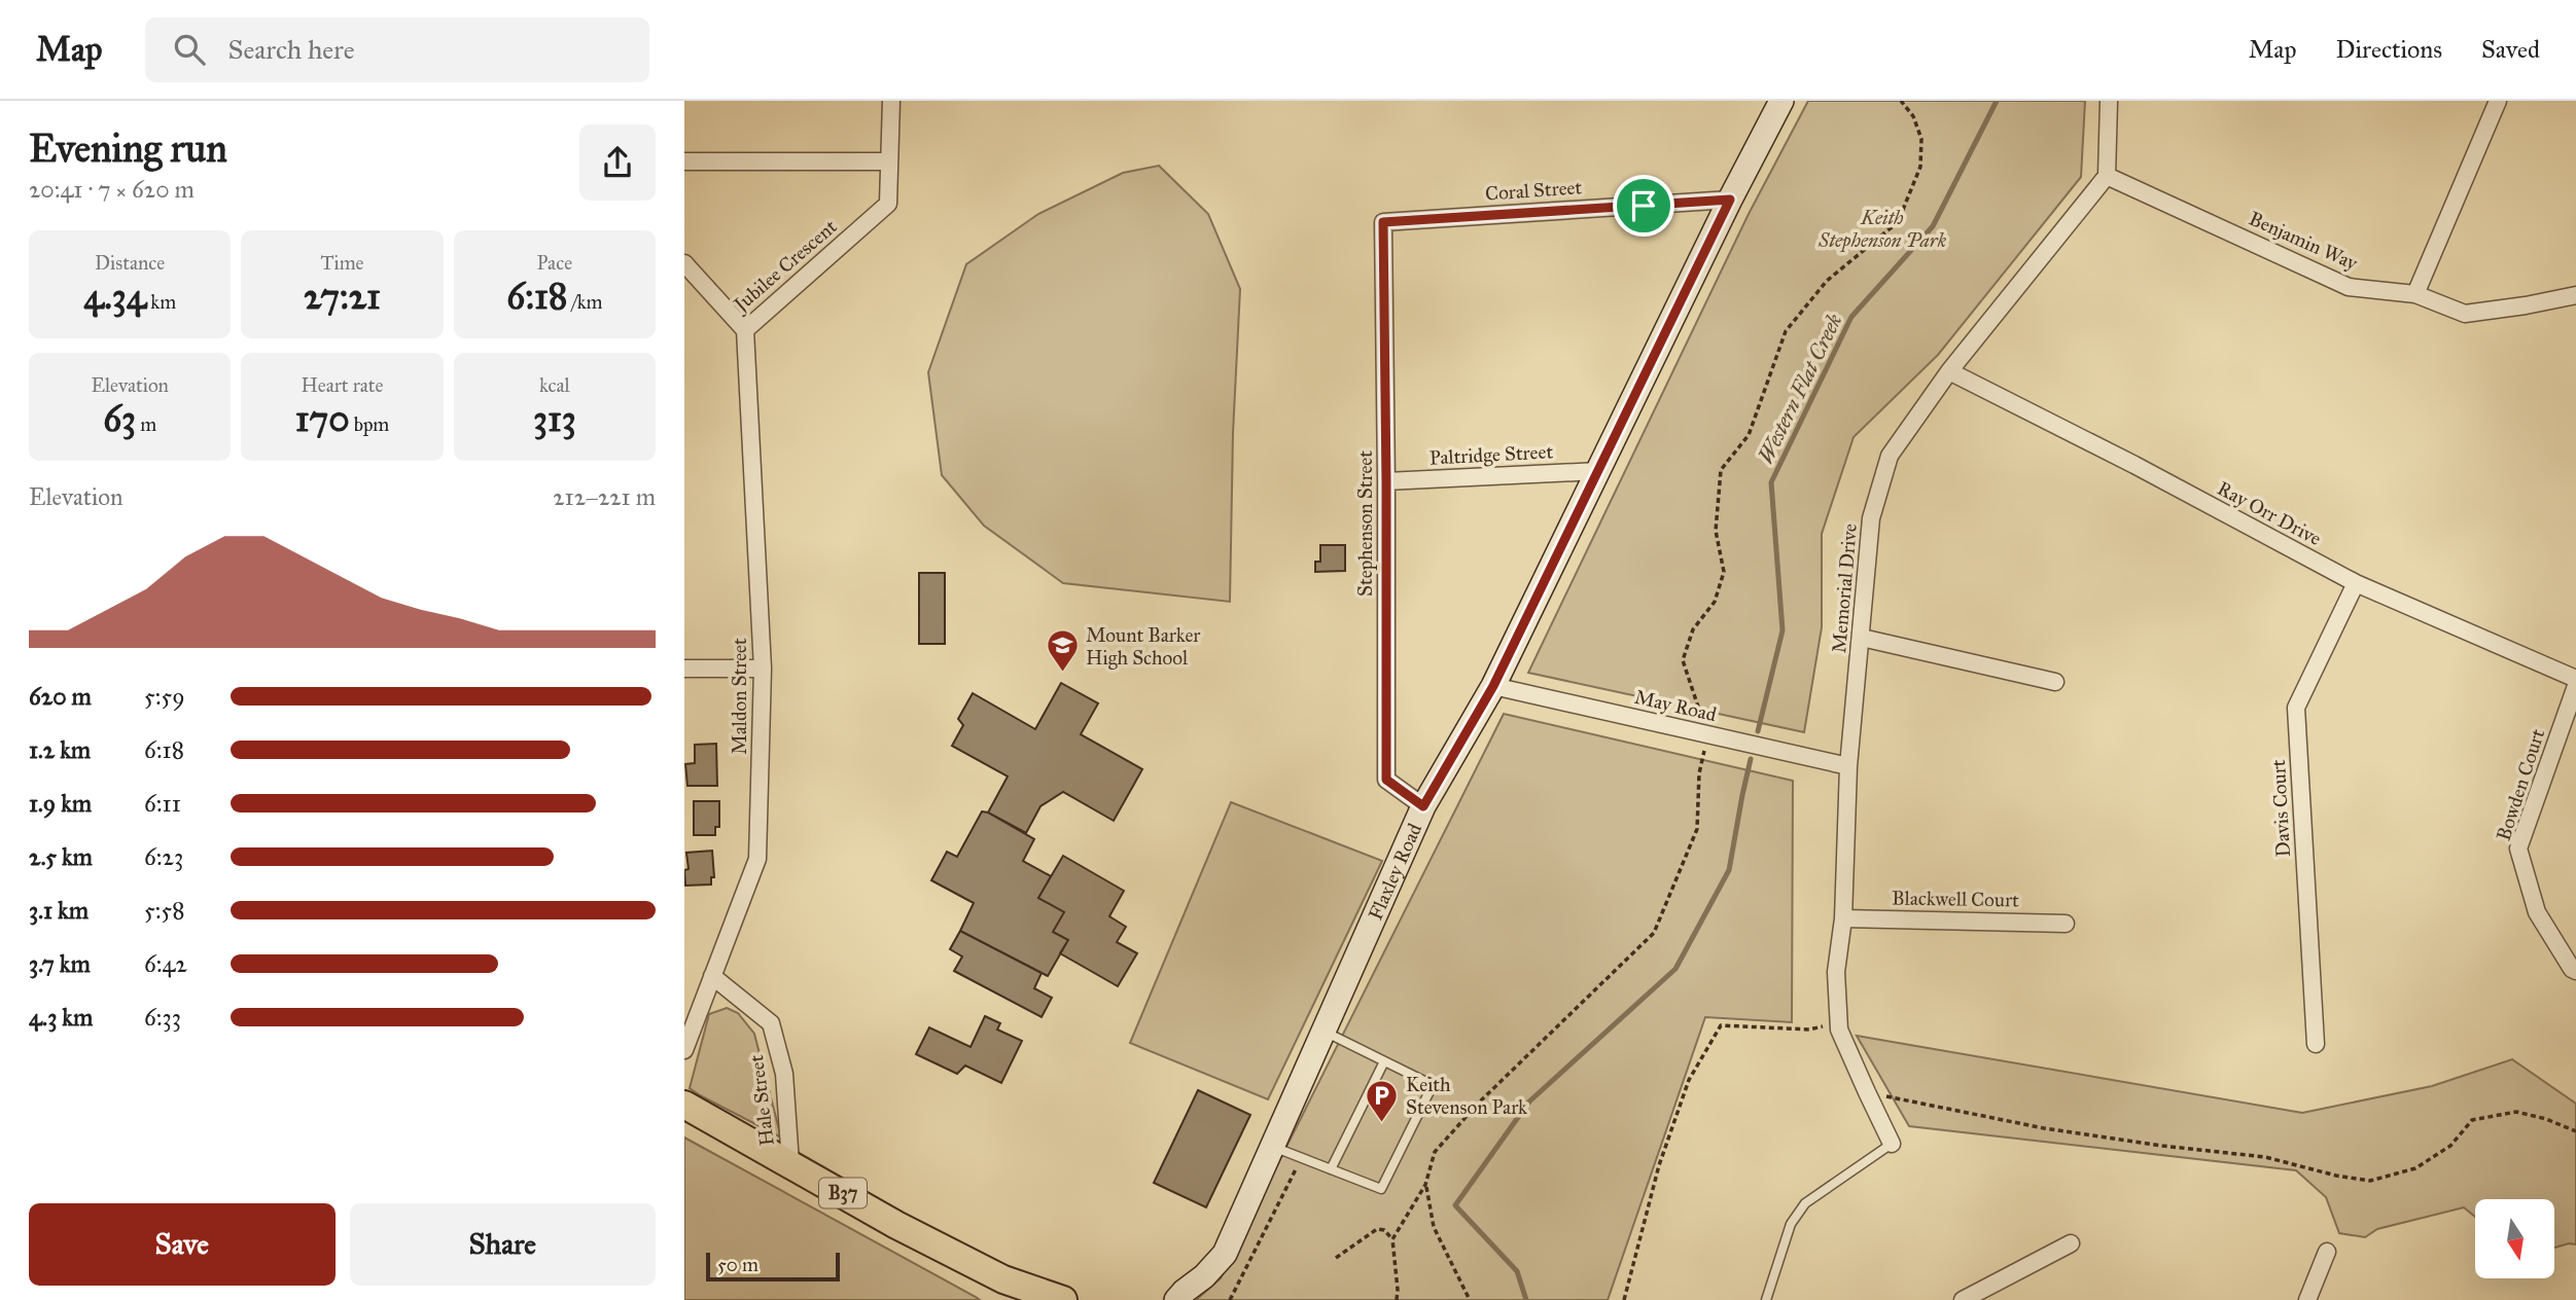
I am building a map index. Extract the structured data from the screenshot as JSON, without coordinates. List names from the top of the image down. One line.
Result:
{"streets":{"main road":["Flaxley Road","B37"],"street":["Coral Street","Benjamin Way","Jubilee Crescent","Paltridge Street","Ray Orr Drive","Stephenson Street","Memorial Drive","Maldon Street","May Road","Bowden Court","Davis Court","Blackwell Court","Hale Street"]},"crossings":[["Coral Street","Stephenson Street"],["Coral Street","Flaxley Road"],["Benjamin Way","Memorial Drive"],["Jubilee Crescent","Maldon Street"],["Paltridge Street","Stephenson Street"],["Paltridge Street","Flaxley Road"],["Ray Orr Drive","Memorial Drive"],["Ray Orr Drive","Davis Court"],["Stephenson Street","Flaxley Road"],["Memorial Drive","May Road"],["Memorial Drive","Blackwell Court"],["Maldon Street","Hale Street"],["May Road","Flaxley Road"],["Hale Street","B37"]],"water":["Western Flat Creek"],"parks":["Keith Stephenson Park"],"places":{"school or university":["Mount Barker High School"],"parking":["Keith Stevenson Park"]},"scale_bar":"50 m","north":"bottom","page":{"header":"Map","search":"Search here","nav":["Map","Directions","Saved"],"heading":["Evening run","20:41 · 7 × 620 m"],"stats":[["Distance","4.34 km"],["Time","27:21"],["Pace","6:18 /km"],["Elevation","63 m"],["Heart rate","170 bpm"],["kcal","313"]],"chart":["Elevation","212–221 m"],"list":[{"name":"620 m","note":"5:59"},{"name":"1.2 km","note":"6:18"},{"name":"1.9 km","note":"6:11"},{"name":"2.5 km","note":"6:23"},{"name":"3.1 km","note":"5:58"},{"name":"3.7 km","note":"6:42"},{"name":"4.3 km","note":"6:33"}],"buttons":["Save","Share"],"scale":"50 m"}}
